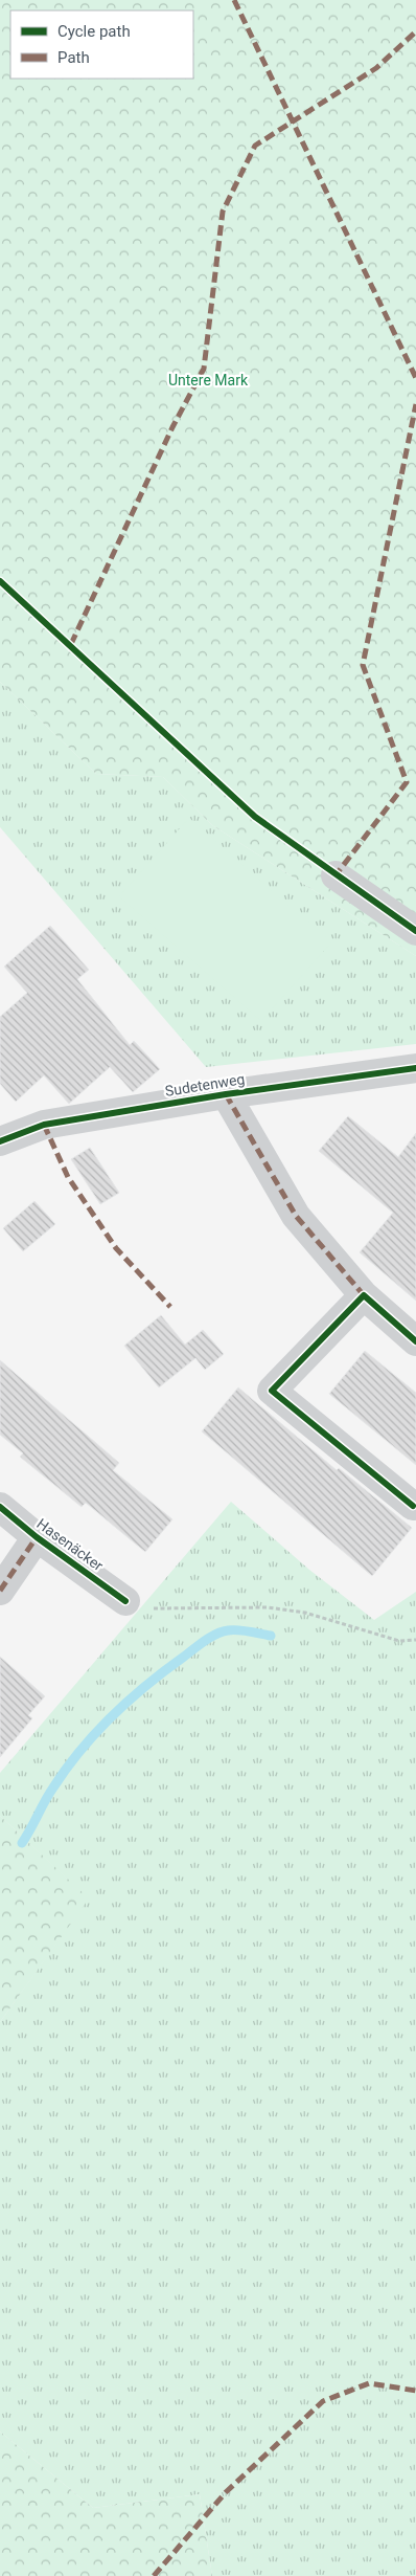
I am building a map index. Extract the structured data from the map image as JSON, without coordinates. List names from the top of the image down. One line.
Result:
{"streets":{"street":["Sudetenweg","Hasenäcker"]},"parks":["Untere Mark"],"legend":["Cycle path","Path"]}
